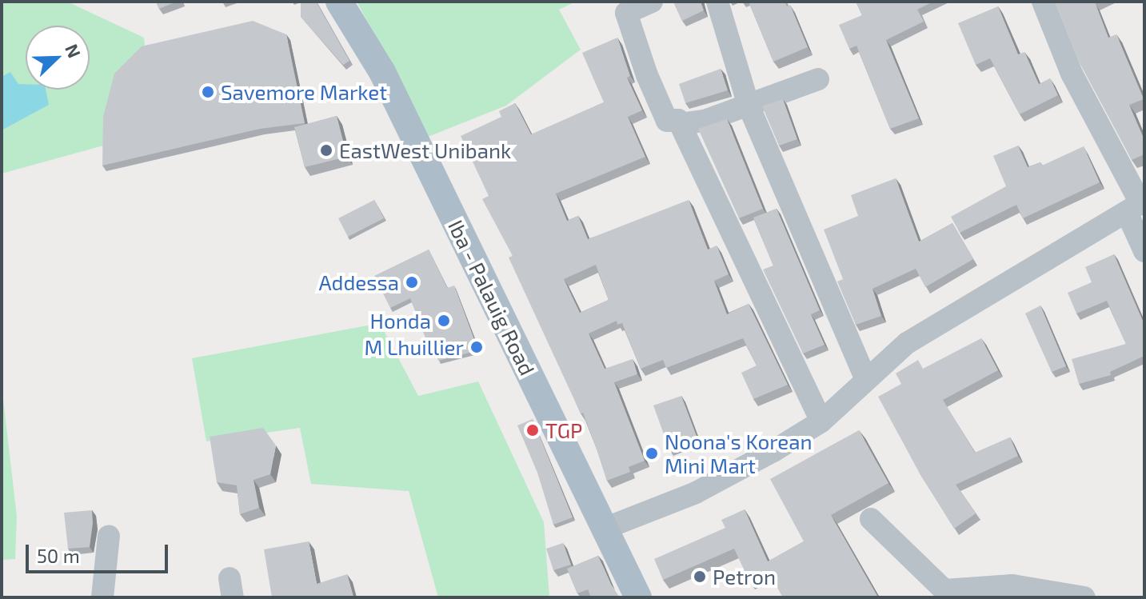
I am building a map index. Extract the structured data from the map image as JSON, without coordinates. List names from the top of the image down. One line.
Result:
{"streets":{"main road":["Iba - Palauig Road"]},"places":["Savemore Market","EastWest Unibank","Addessa","Honda","M Lhuillier","TGP","Noona's Korean Mini Mart","Petron"],"scale_bar":"50 m","north":"top right"}
